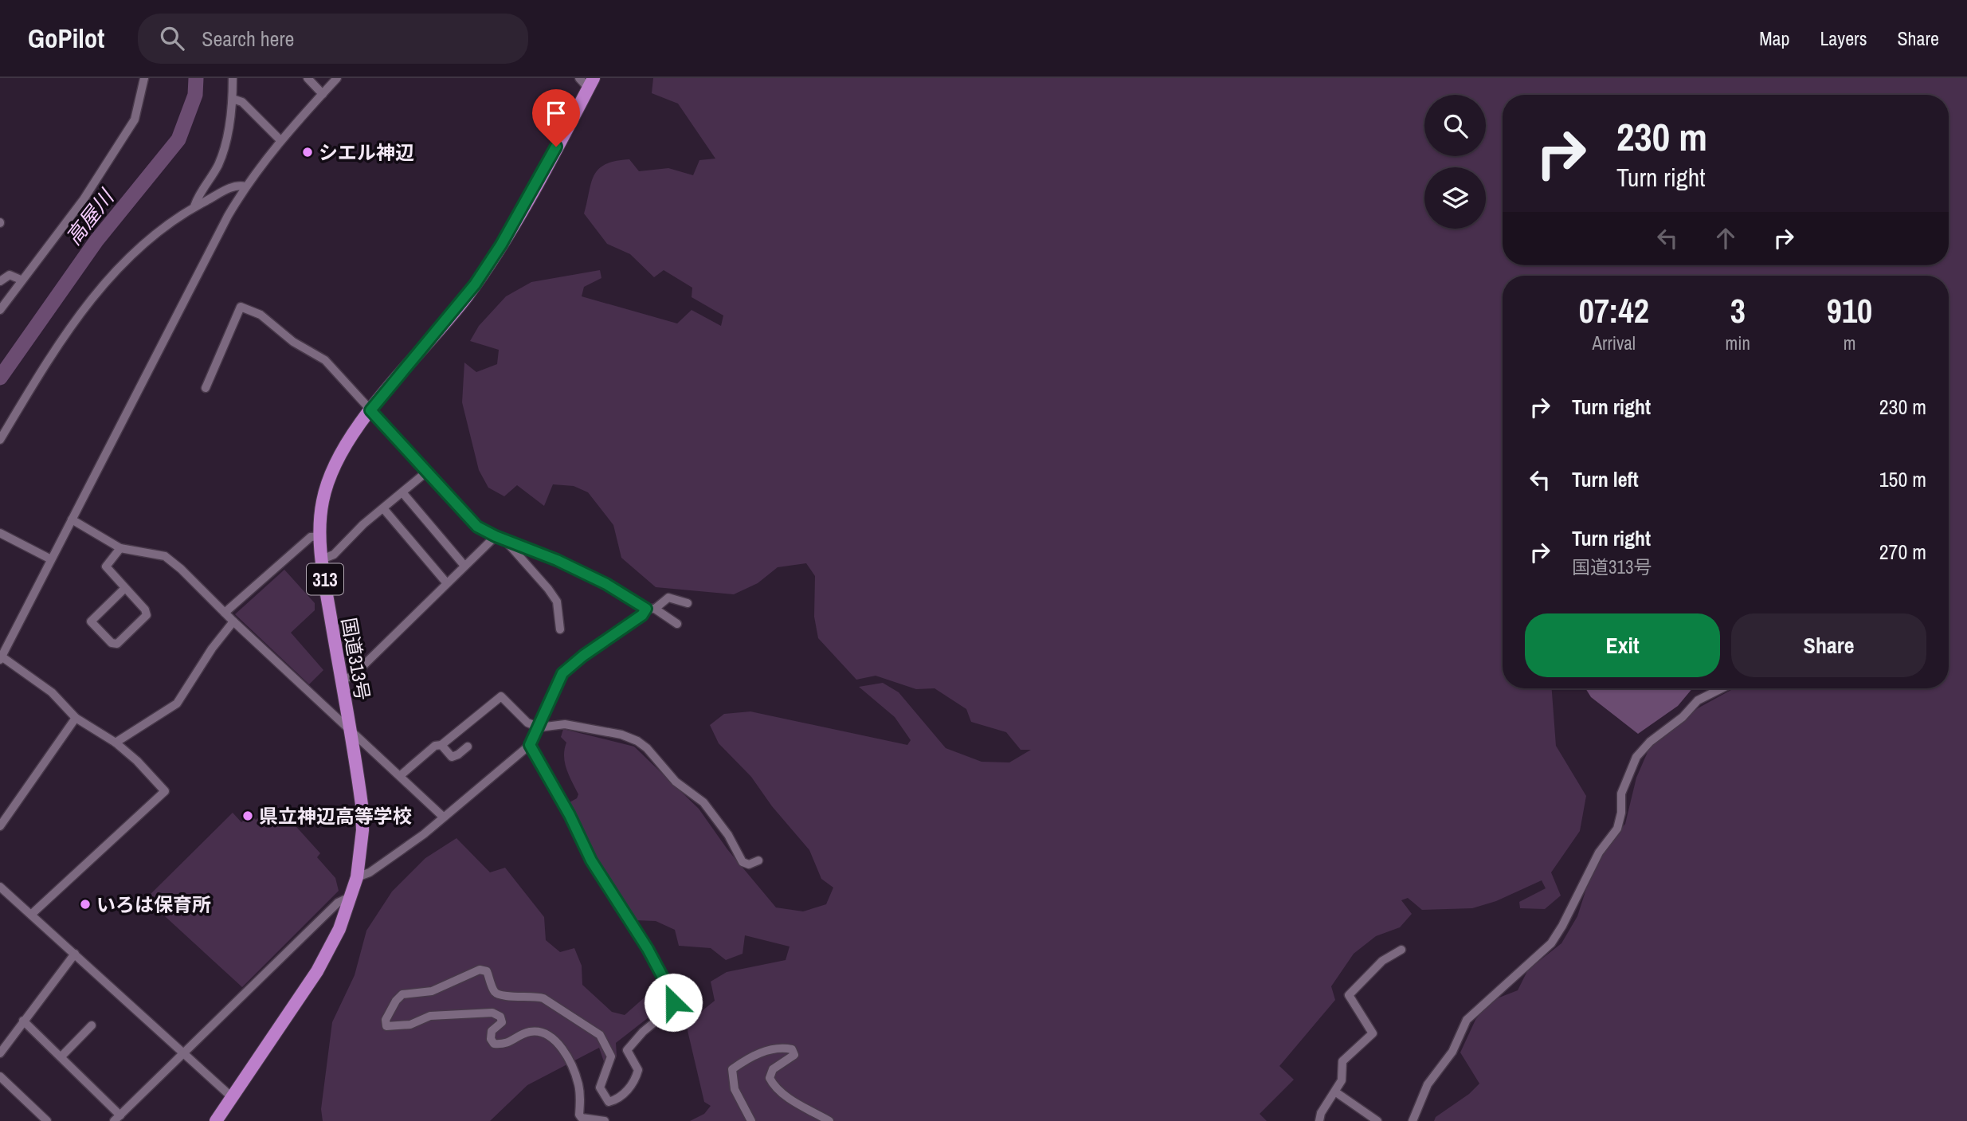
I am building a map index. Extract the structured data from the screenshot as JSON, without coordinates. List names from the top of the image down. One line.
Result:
{"streets":{"highway":["313","国道313号"]},"water":["高屋川"],"places":["シエル神辺","県立神辺高等学校","いろは保育所"],"page":{"header":"GoPilot","search":"Search here","nav":["Map","Layers","Share"],"turn":["230 m","Turn right"],"eta":["07:42","Arrival","3","min","910","m"],"list":[{"name":"Turn right","value":"230 m"},{"name":"Turn left","value":"150 m"},{"name":"Turn right","note":"国道313号","value":"270 m"}],"buttons":["Exit","Share"]}}
